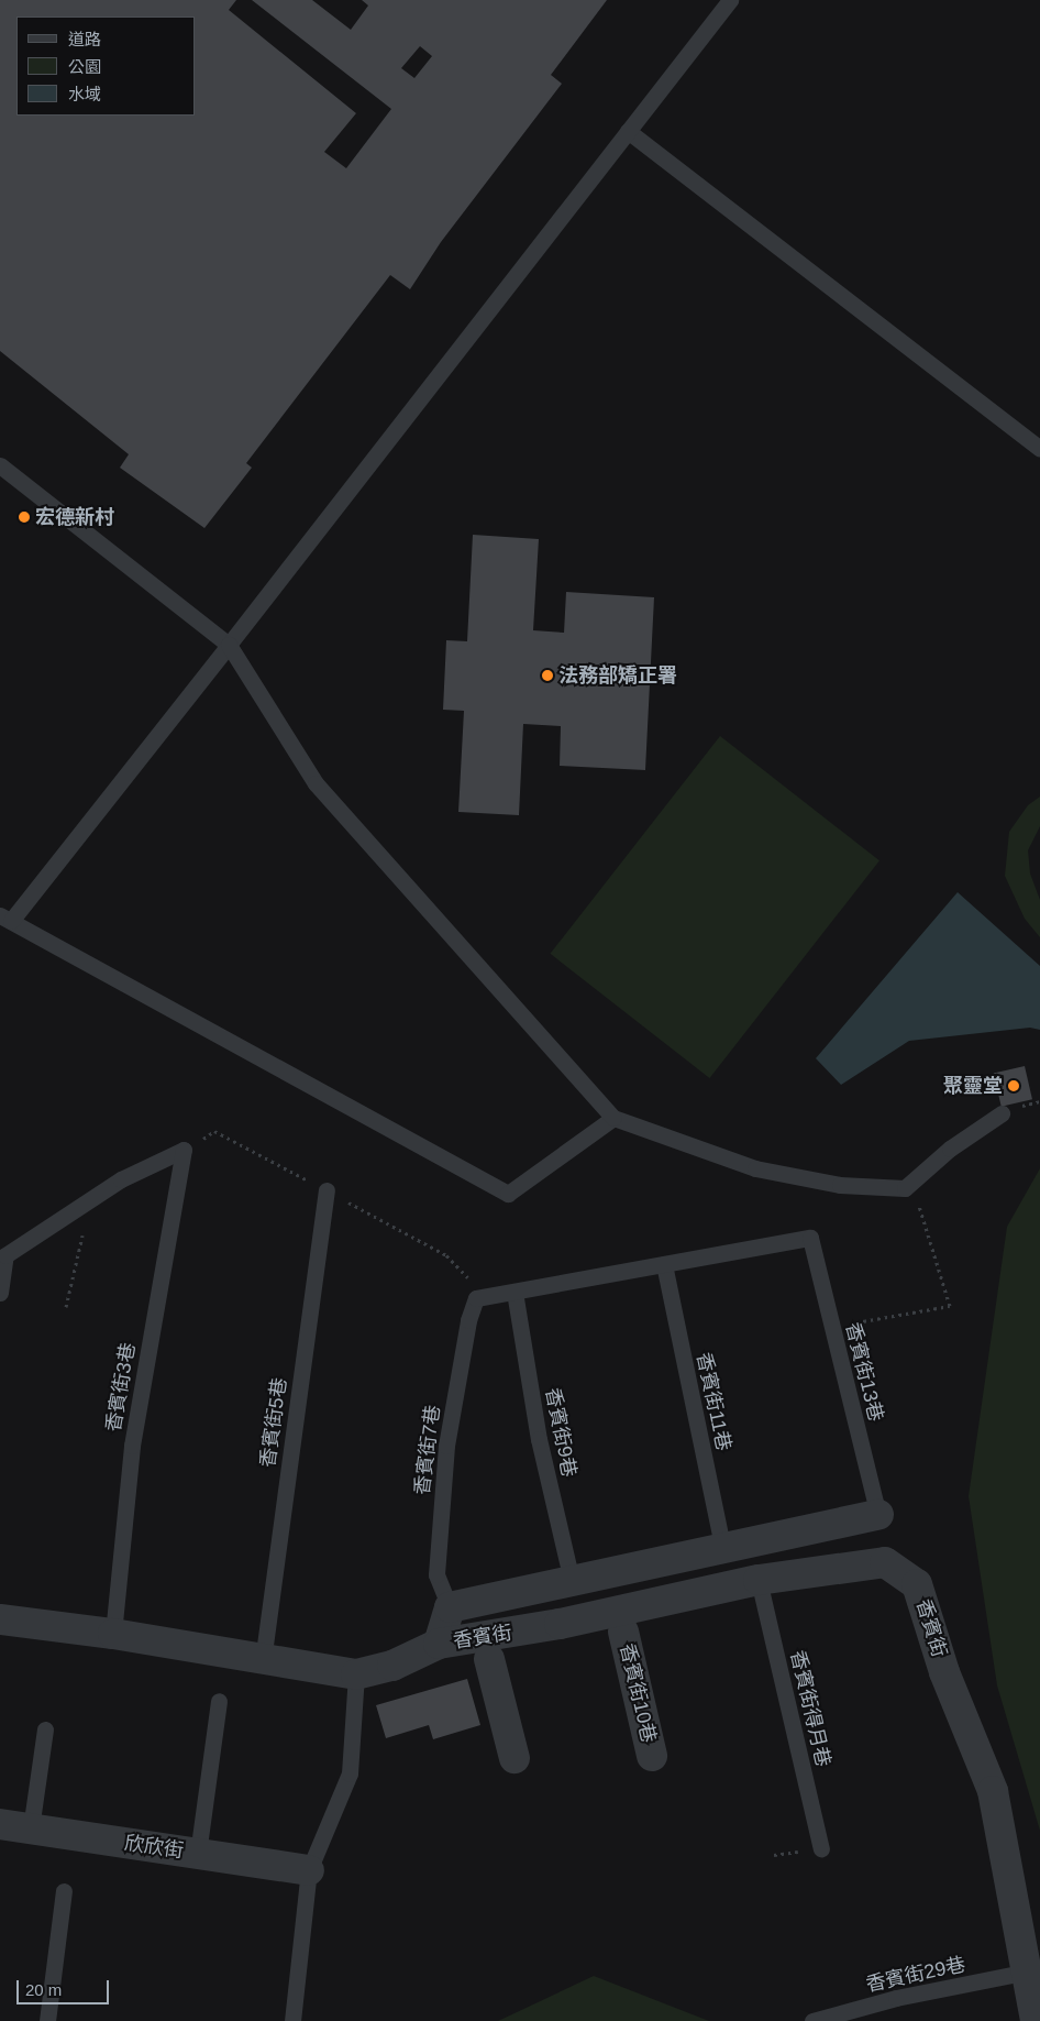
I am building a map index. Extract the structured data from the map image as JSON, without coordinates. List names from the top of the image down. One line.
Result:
{"streets":{"street":["香賓街","香賓街10巷","欣欣街"],"lane":["香賓街13巷","香賓街3巷","香賓街11巷","香賓街5巷","香賓街9巷","香賓街7巷","香賓街得月巷","香賓街29巷"]},"crossings":[["香賓街13巷","香賓街11巷"],["香賓街13巷","香賓街"],["香賓街3巷","香賓街"],["香賓街11巷","香賓街"],["香賓街5巷","香賓街"],["香賓街9巷","香賓街"],["香賓街7巷","香賓街"],["香賓街","香賓街得月巷"],["香賓街","香賓街29巷"]],"places":["宏德新村","法務部矯正署","聚靈堂"],"legend":["道路","公園","水域"],"scale_bar":"20 m"}
